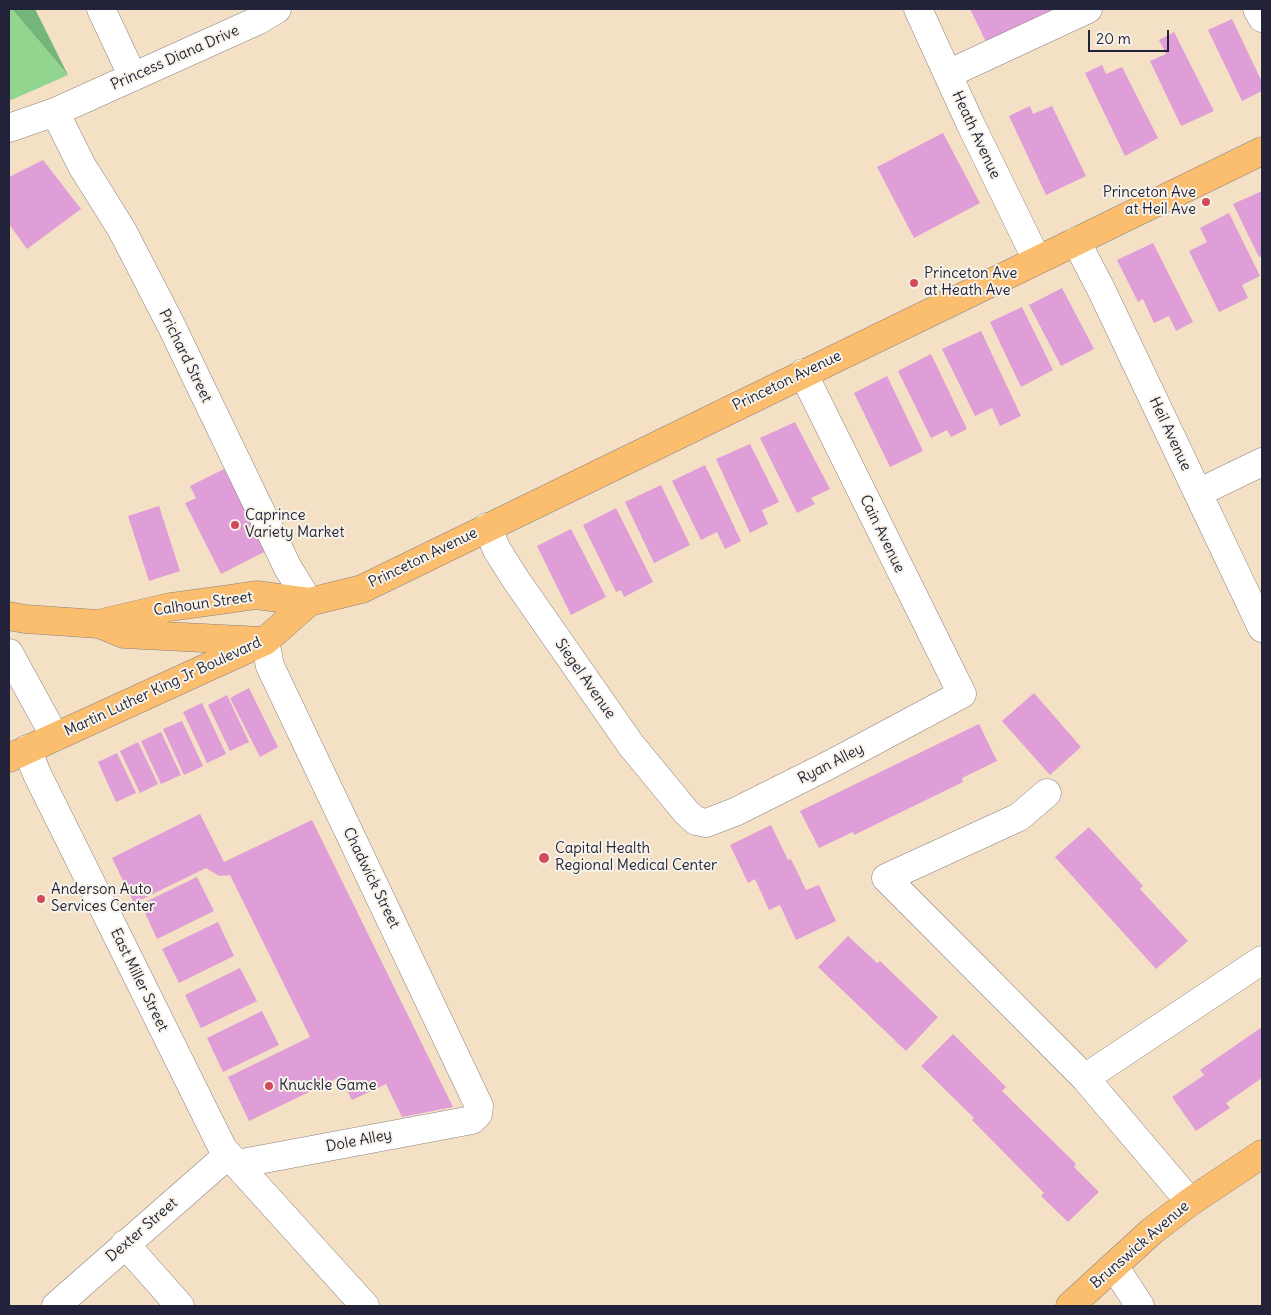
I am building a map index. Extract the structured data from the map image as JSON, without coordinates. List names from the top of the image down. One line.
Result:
{"streets":{"main road":["Princeton Avenue","Calhoun Street","Martin Luther King Jr Boulevard","Brunswick Avenue"],"street":["Princess Diana Drive","Heath Avenue","Prichard Street","Heil Avenue","Cain Avenue","Siegel Avenue","Ryan Alley","Chadwick Street","East Miller Street","Dole Alley","Dexter Street"]},"crossings":[["Princess Diana Drive","Prichard Street"],["Heath Avenue","Princeton Avenue"],["Prichard Street","Princeton Avenue"],["Prichard Street","Calhoun Street"],["Prichard Street","Martin Luther King Jr Boulevard"],["Princeton Avenue","Heil Avenue"],["Princeton Avenue","Cain Avenue"],["Princeton Avenue","Calhoun Street"],["Princeton Avenue","Siegel Avenue"],["Princeton Avenue","Martin Luther King Jr Boulevard"],["Cain Avenue","Ryan Alley"],["Calhoun Street","Martin Luther King Jr Boulevard"],["Calhoun Street","Chadwick Street"],["Siegel Avenue","Ryan Alley"],["Martin Luther King Jr Boulevard","Chadwick Street"],["Martin Luther King Jr Boulevard","East Miller Street"],["Chadwick Street","Dole Alley"],["East Miller Street","Dole Alley"],["East Miller Street","Dexter Street"],["Dole Alley","Dexter Street"]],"places":["Princeton Ave at Heil Ave","Princeton Ave at Heath Ave","Caprince Variety Market","Capital Health Regional Medical Center","Anderson Auto Services Center","Knuckle Game"],"scale_bar":"20 m"}
